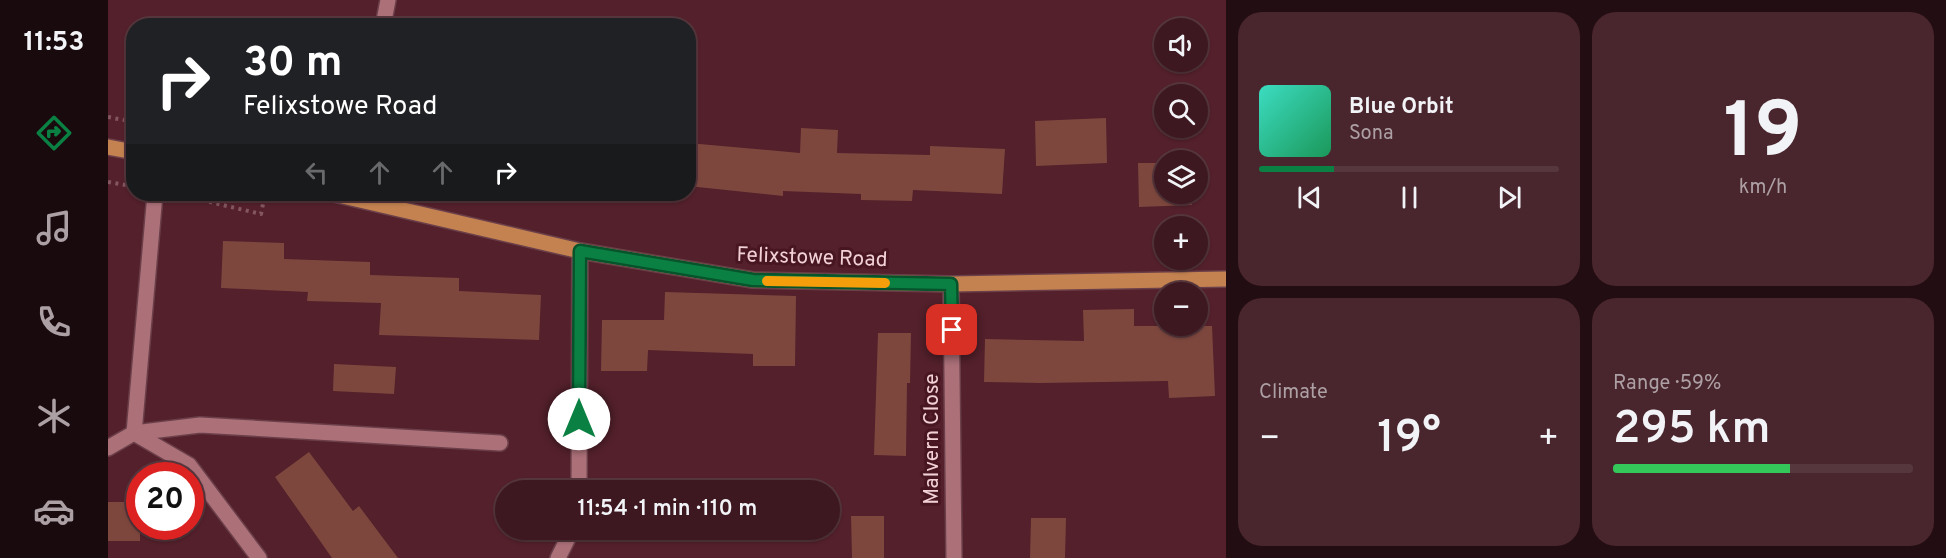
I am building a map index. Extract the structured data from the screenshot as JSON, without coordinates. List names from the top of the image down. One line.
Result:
{"streets":{"main road":["Felixstowe Road"],"street":["Malvern Close"]},"crossings":[["Felixstowe Road","Malvern Close"]],"page":{"tabs":"11:53","tile":[["19","km/h"],"Climate",["Range · 59%","295 km"]],"map_buttons":["+","−"],"turn":["30 m","Felixstowe Road"],"song":["Blue Orbit","Sona"],"heat":["−","19°","+"],"limit":"20","trip":"11:54 · 1 min · 110 m"}}
